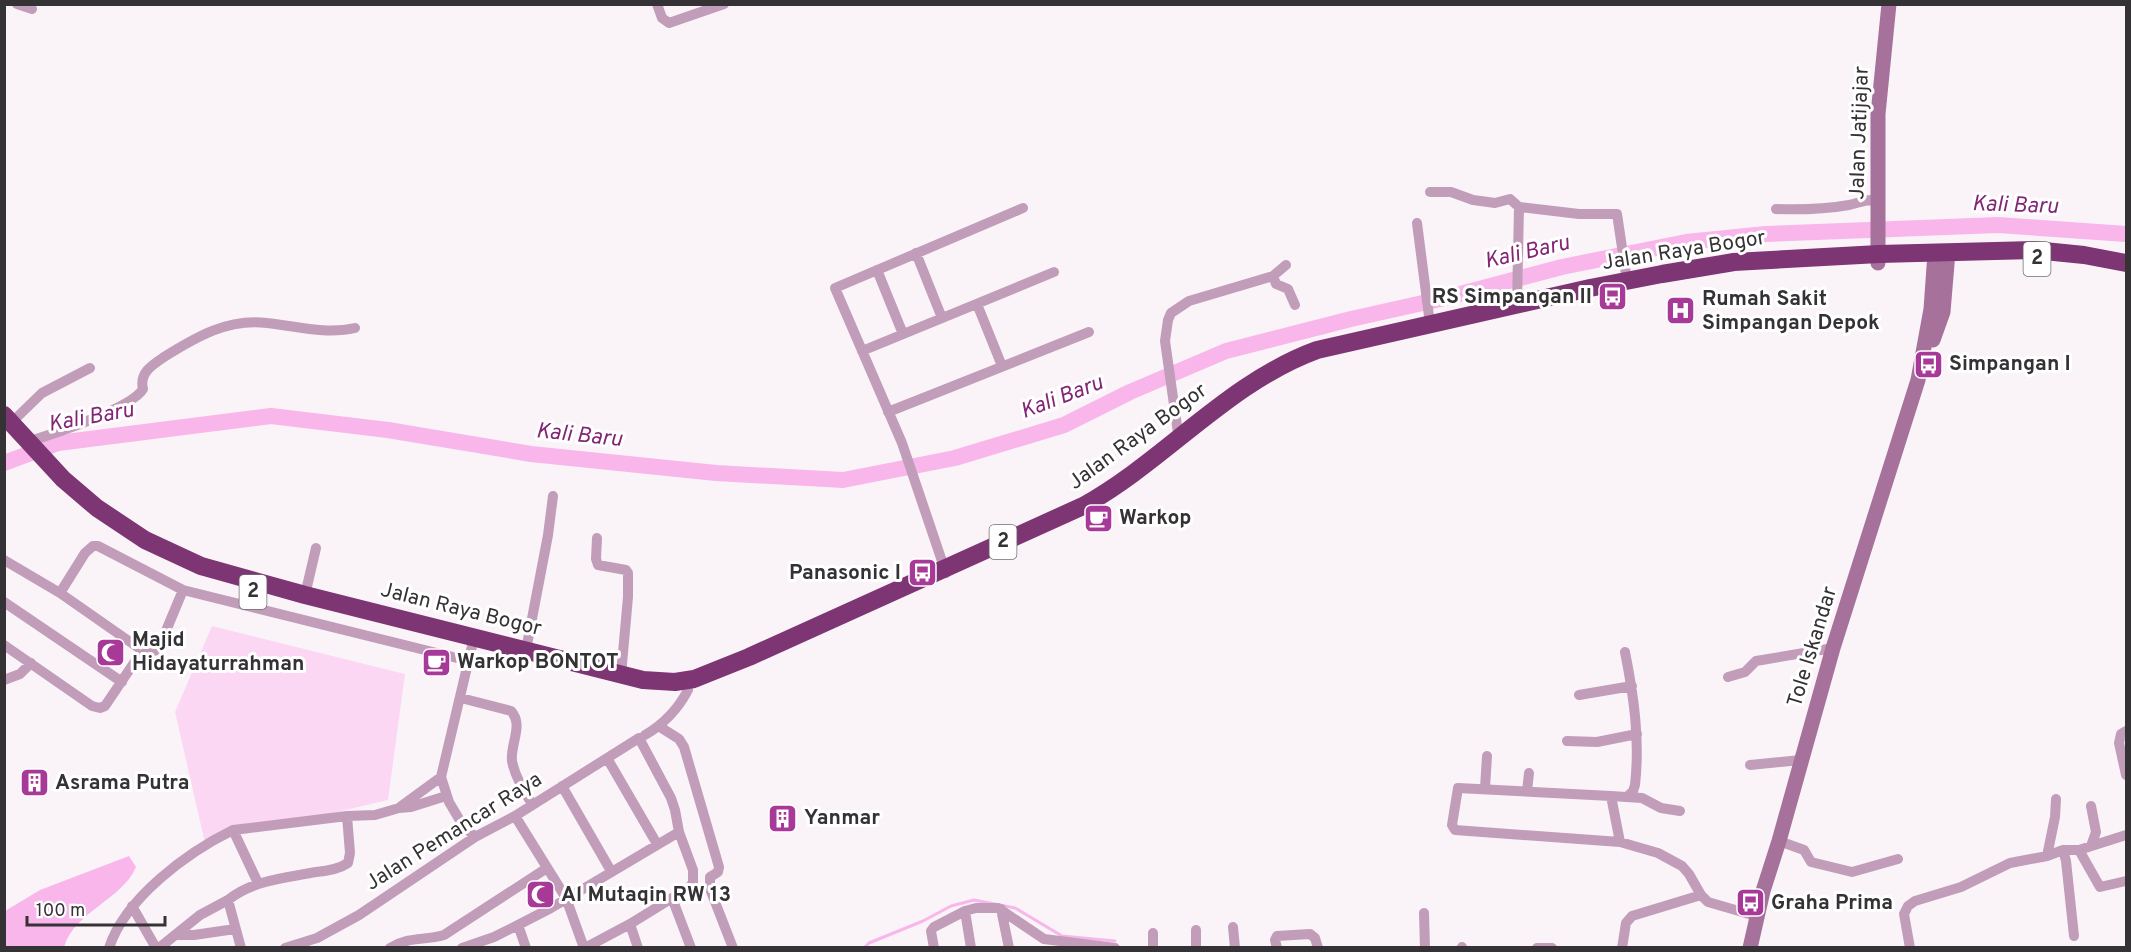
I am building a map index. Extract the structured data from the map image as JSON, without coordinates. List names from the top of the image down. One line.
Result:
{"streets":{"highway":["Jalan Raya Bogor","2"],"main road":["Jalan Jatijajar","Tole Iskandar"],"street":["Jalan Pemancar Raya"]},"crossings":[["Jalan Jatijajar","Jalan Raya Bogor"],["Jalan Raya Bogor","Tole Iskandar"],["Jalan Raya Bogor","Jalan Pemancar Raya"]],"water":["Kali Baru"],"places":{"bus stop":["RS Simpangan II","Simpangan I","Panasonic I","Graha Prima"],"hospital":["Rumah Sakit Simpangan Depok"],"cafe":["Warkop","Warkop BONTOT"],"mosque":["Majid Hidayaturrahman","Al Mutaqin RW 13"],"building":["Asrama Putra","Yanmar"]},"scale_bar":"100 m"}
